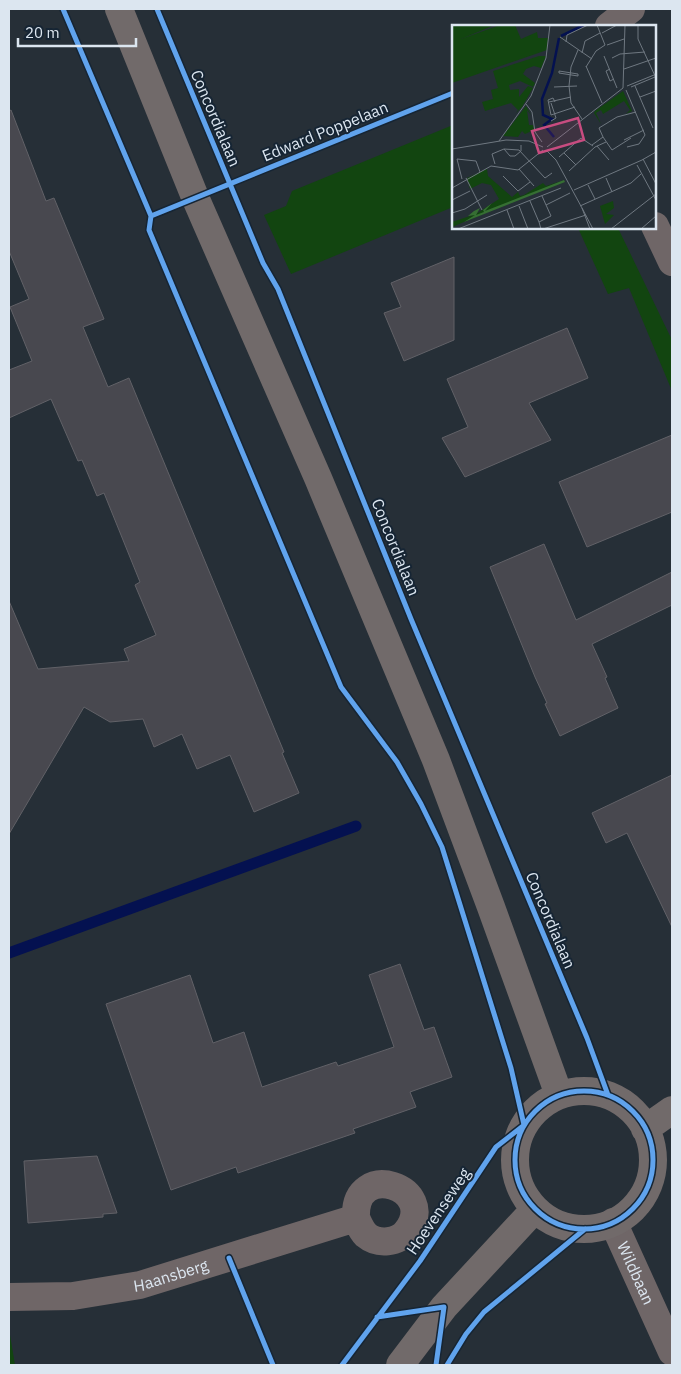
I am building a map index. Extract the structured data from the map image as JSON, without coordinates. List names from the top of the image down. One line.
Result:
{"streets":{"street":["Wildbaan","Haansberg"],"cycle path":["Concordialaan","Edward Poppelaan","Hoevenseweg"]},"scale_bar":"20 m"}
